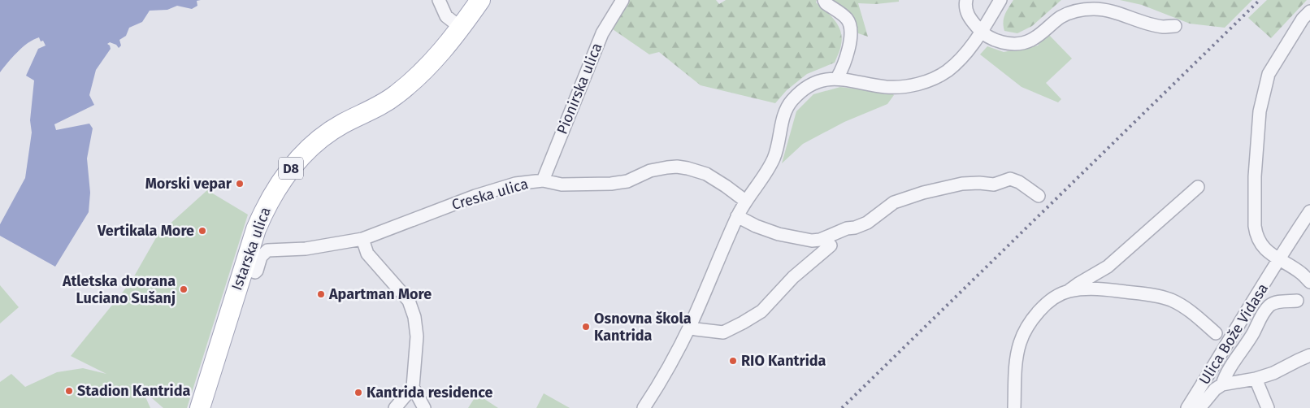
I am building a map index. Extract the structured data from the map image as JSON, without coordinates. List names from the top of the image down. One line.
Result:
{"streets":{"main road":["D8","Istarska ulica"],"street":["Pionirska ulica","Creska ulica","Ulica Bože Vidasa"]},"crossings":[["Pionirska ulica","Creska ulica"],["Creska ulica","Istarska ulica"]],"places":["Morski vepar","Vertikala More","Atletska dvorana Luciano Sušanj","Apartman More","Osnovna škola Kantrida","RIO Kantrida","Stadion Kantrida","Kantrida residence"]}
